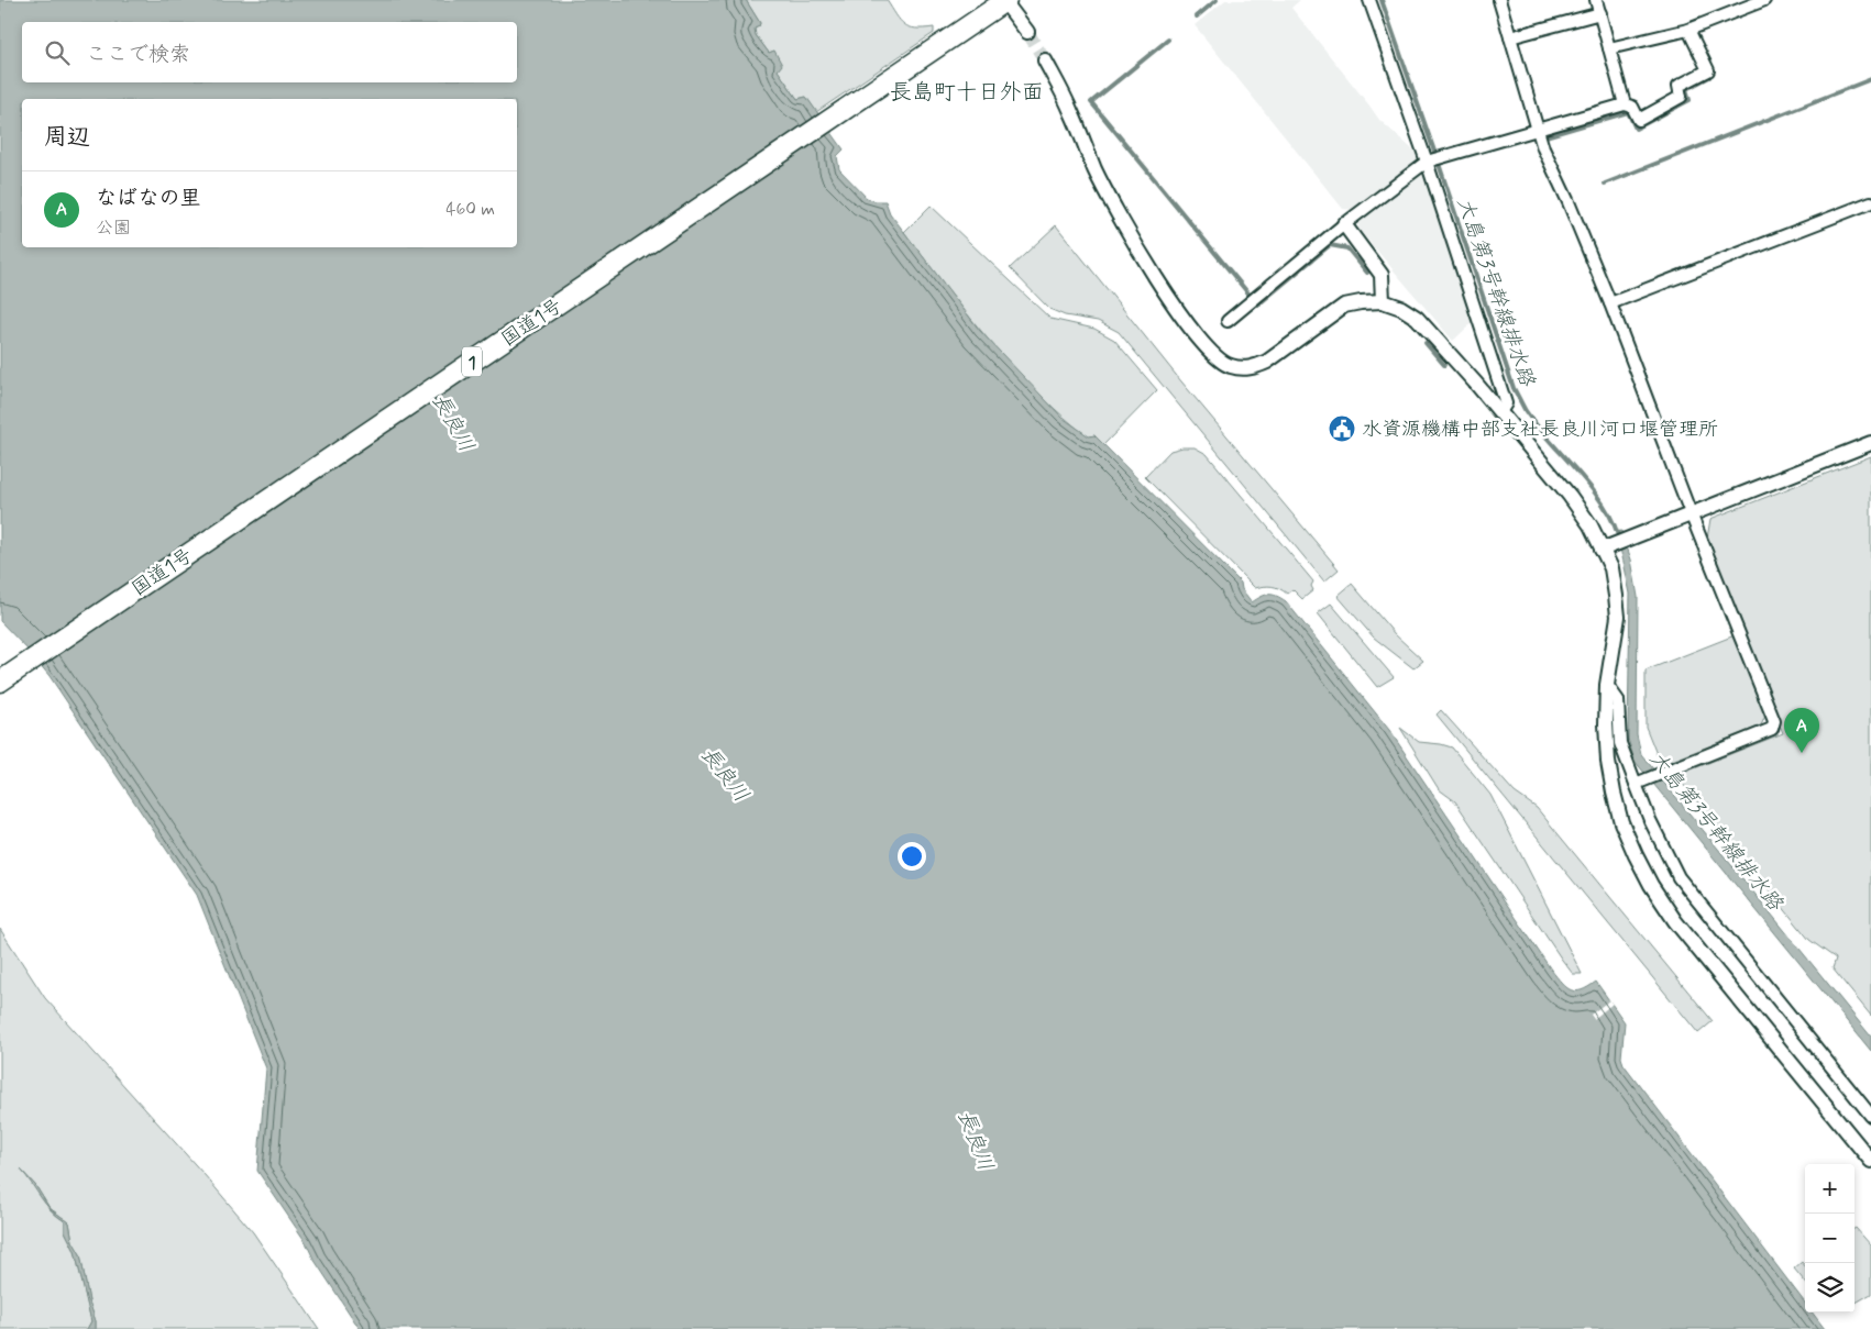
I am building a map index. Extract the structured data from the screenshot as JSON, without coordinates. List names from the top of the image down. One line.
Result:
{"streets":{"highway":["国道1号","1"]},"districts":["長島町十日外面"],"water":["大島第3号幹線排水路","長良川"],"places":{"public building":["水資源機構中部支社長良川河口堰管理所"]},"page":{"search":"ここで検索","heading":"周辺","list":[{"mark":"A","name":"なばなの里","note":"公園","value":"460 m"}],"pins":"A","map_buttons":["+","−"]}}
